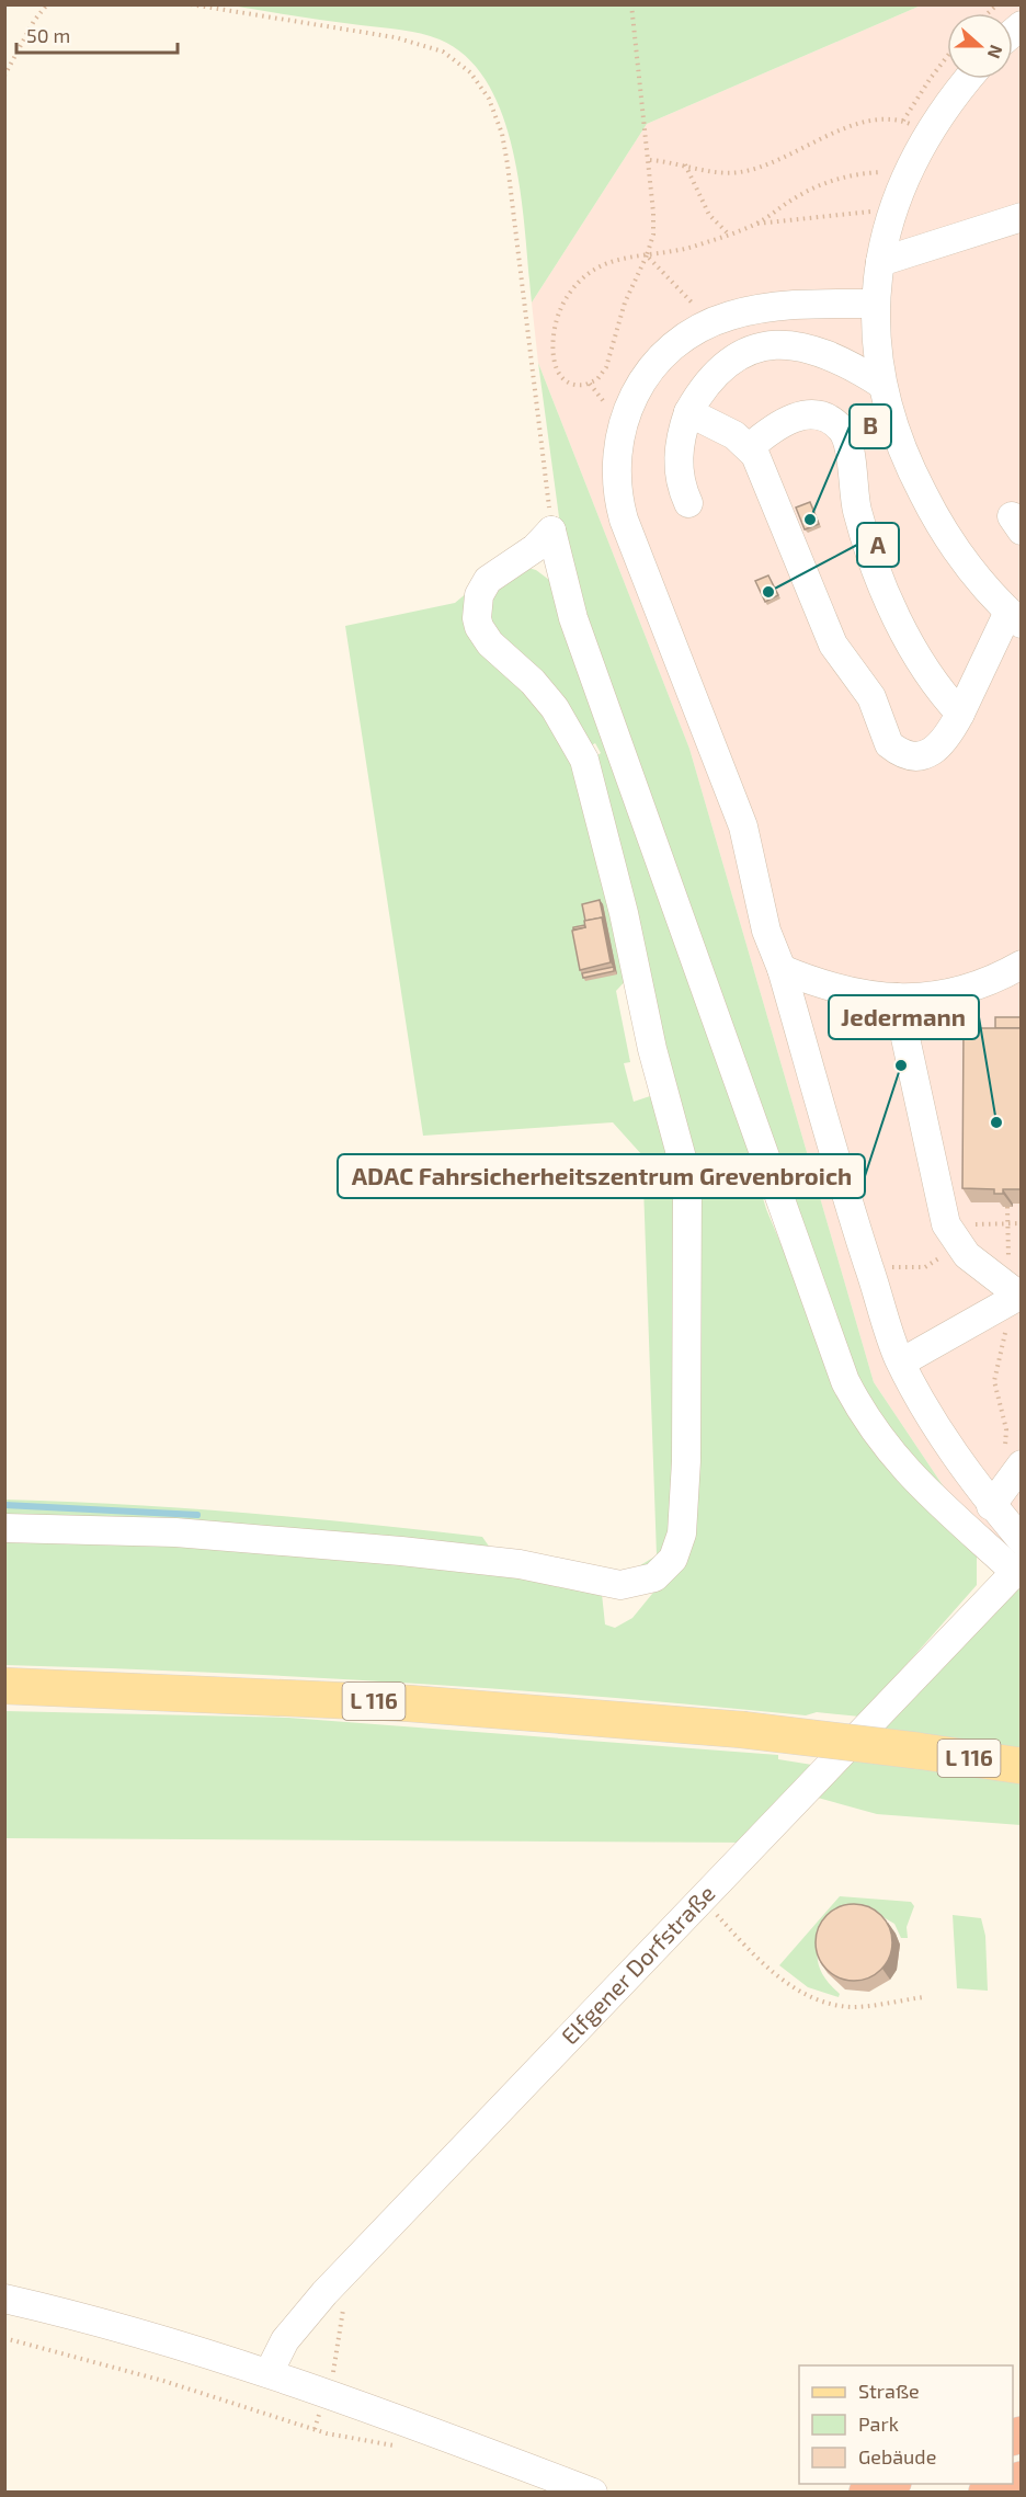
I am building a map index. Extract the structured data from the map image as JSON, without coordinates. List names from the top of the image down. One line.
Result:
{"streets":{"main road":["L 116"],"street":["Elfgener Dorfstraße"]},"places":["B","A","ADAC Fahrsicherheitszentrum Grevenbroich","Jedermann"],"legend":["Straße","Park","Gebäude"],"scale_bar":"50 m","north":"right"}
